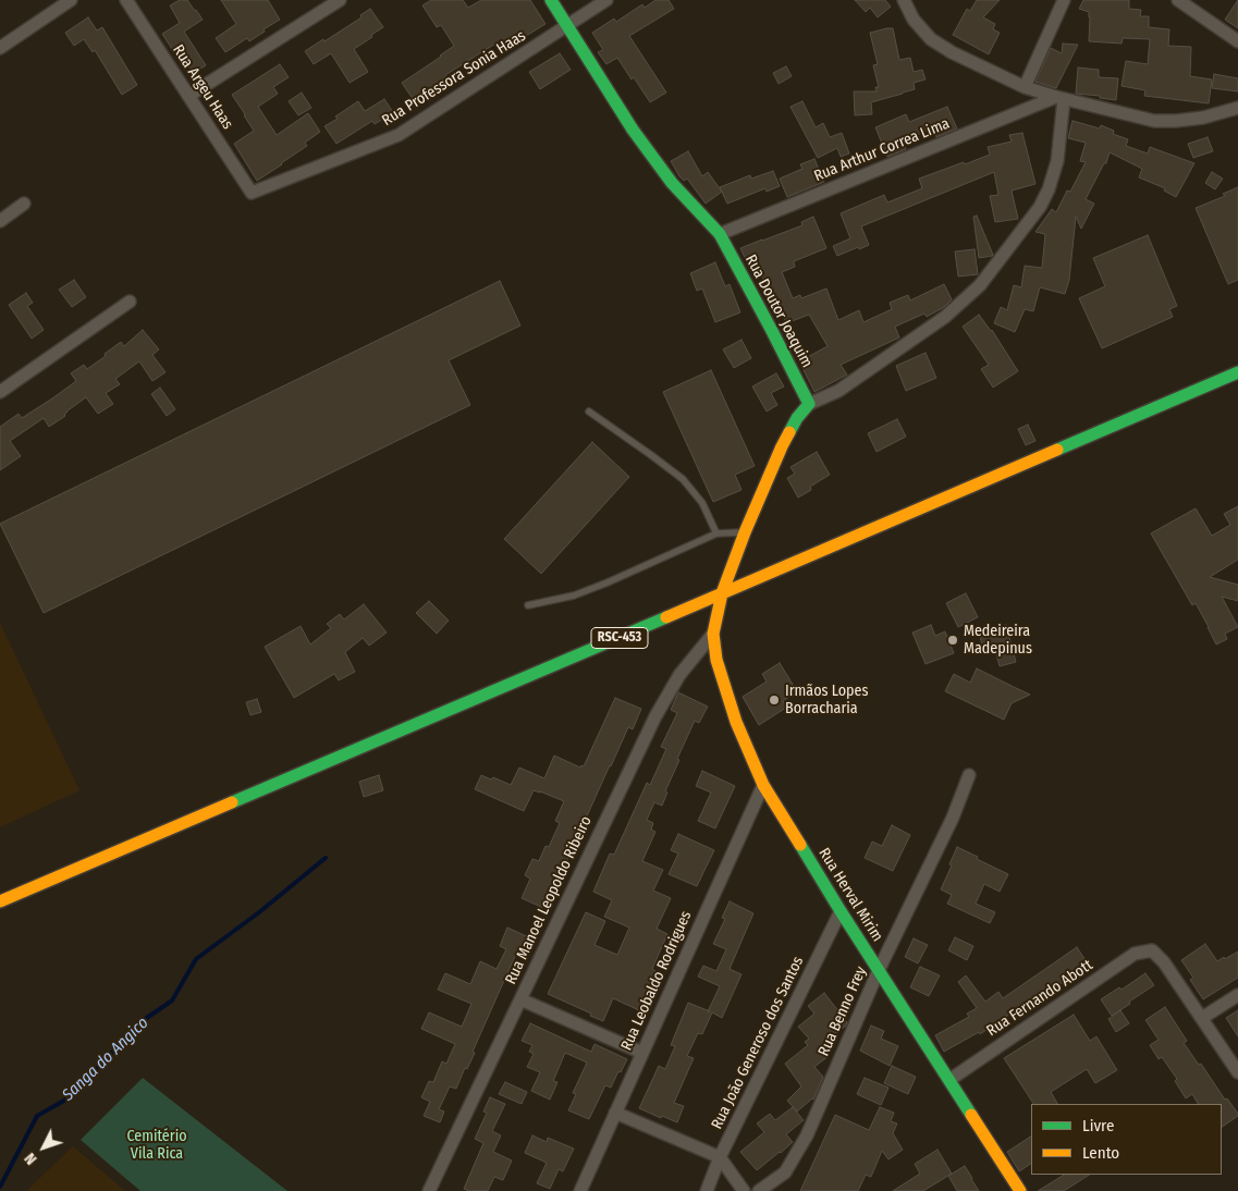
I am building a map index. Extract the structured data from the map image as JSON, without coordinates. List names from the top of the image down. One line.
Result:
{"streets":{"main road":["Rua Doutor Joaquim","RSC-453","Rua Herval Mirim"],"street":["Rua Professora Sonia Haas","Rua Argeu Haas","Rua Arthur Correa Lima","Rua Manoel Leopoldo Ribeiro","Rua Leobaldo Rodrigues","Rua Fernando Abott","Rua Benno Frey","Rua João Generoso dos Santos"]},"crossings":[["Rua Professora Sonia Haas","Rua Argeu Haas"],["Rua Professora Sonia Haas","Rua Doutor Joaquim"],["Rua Arthur Correa Lima","Rua Doutor Joaquim"],["Rua Doutor Joaquim","Rua Herval Mirim"],["RSC-453","Rua Herval Mirim"],["Rua Herval Mirim","Rua Manoel Leopoldo Ribeiro"],["Rua Herval Mirim","Rua Leobaldo Rodrigues"],["Rua Herval Mirim","Rua Fernando Abott"],["Rua Herval Mirim","Rua Benno Frey"],["Rua Herval Mirim","Rua João Generoso dos Santos"]],"water":["Sanga do Angico"],"parks":["Cemitério Vila Rica"],"places":["Medeireira Madepinus","Irmãos Lopes Borracharia"],"legend":["Livre","Lento"],"north":"bottom left"}
